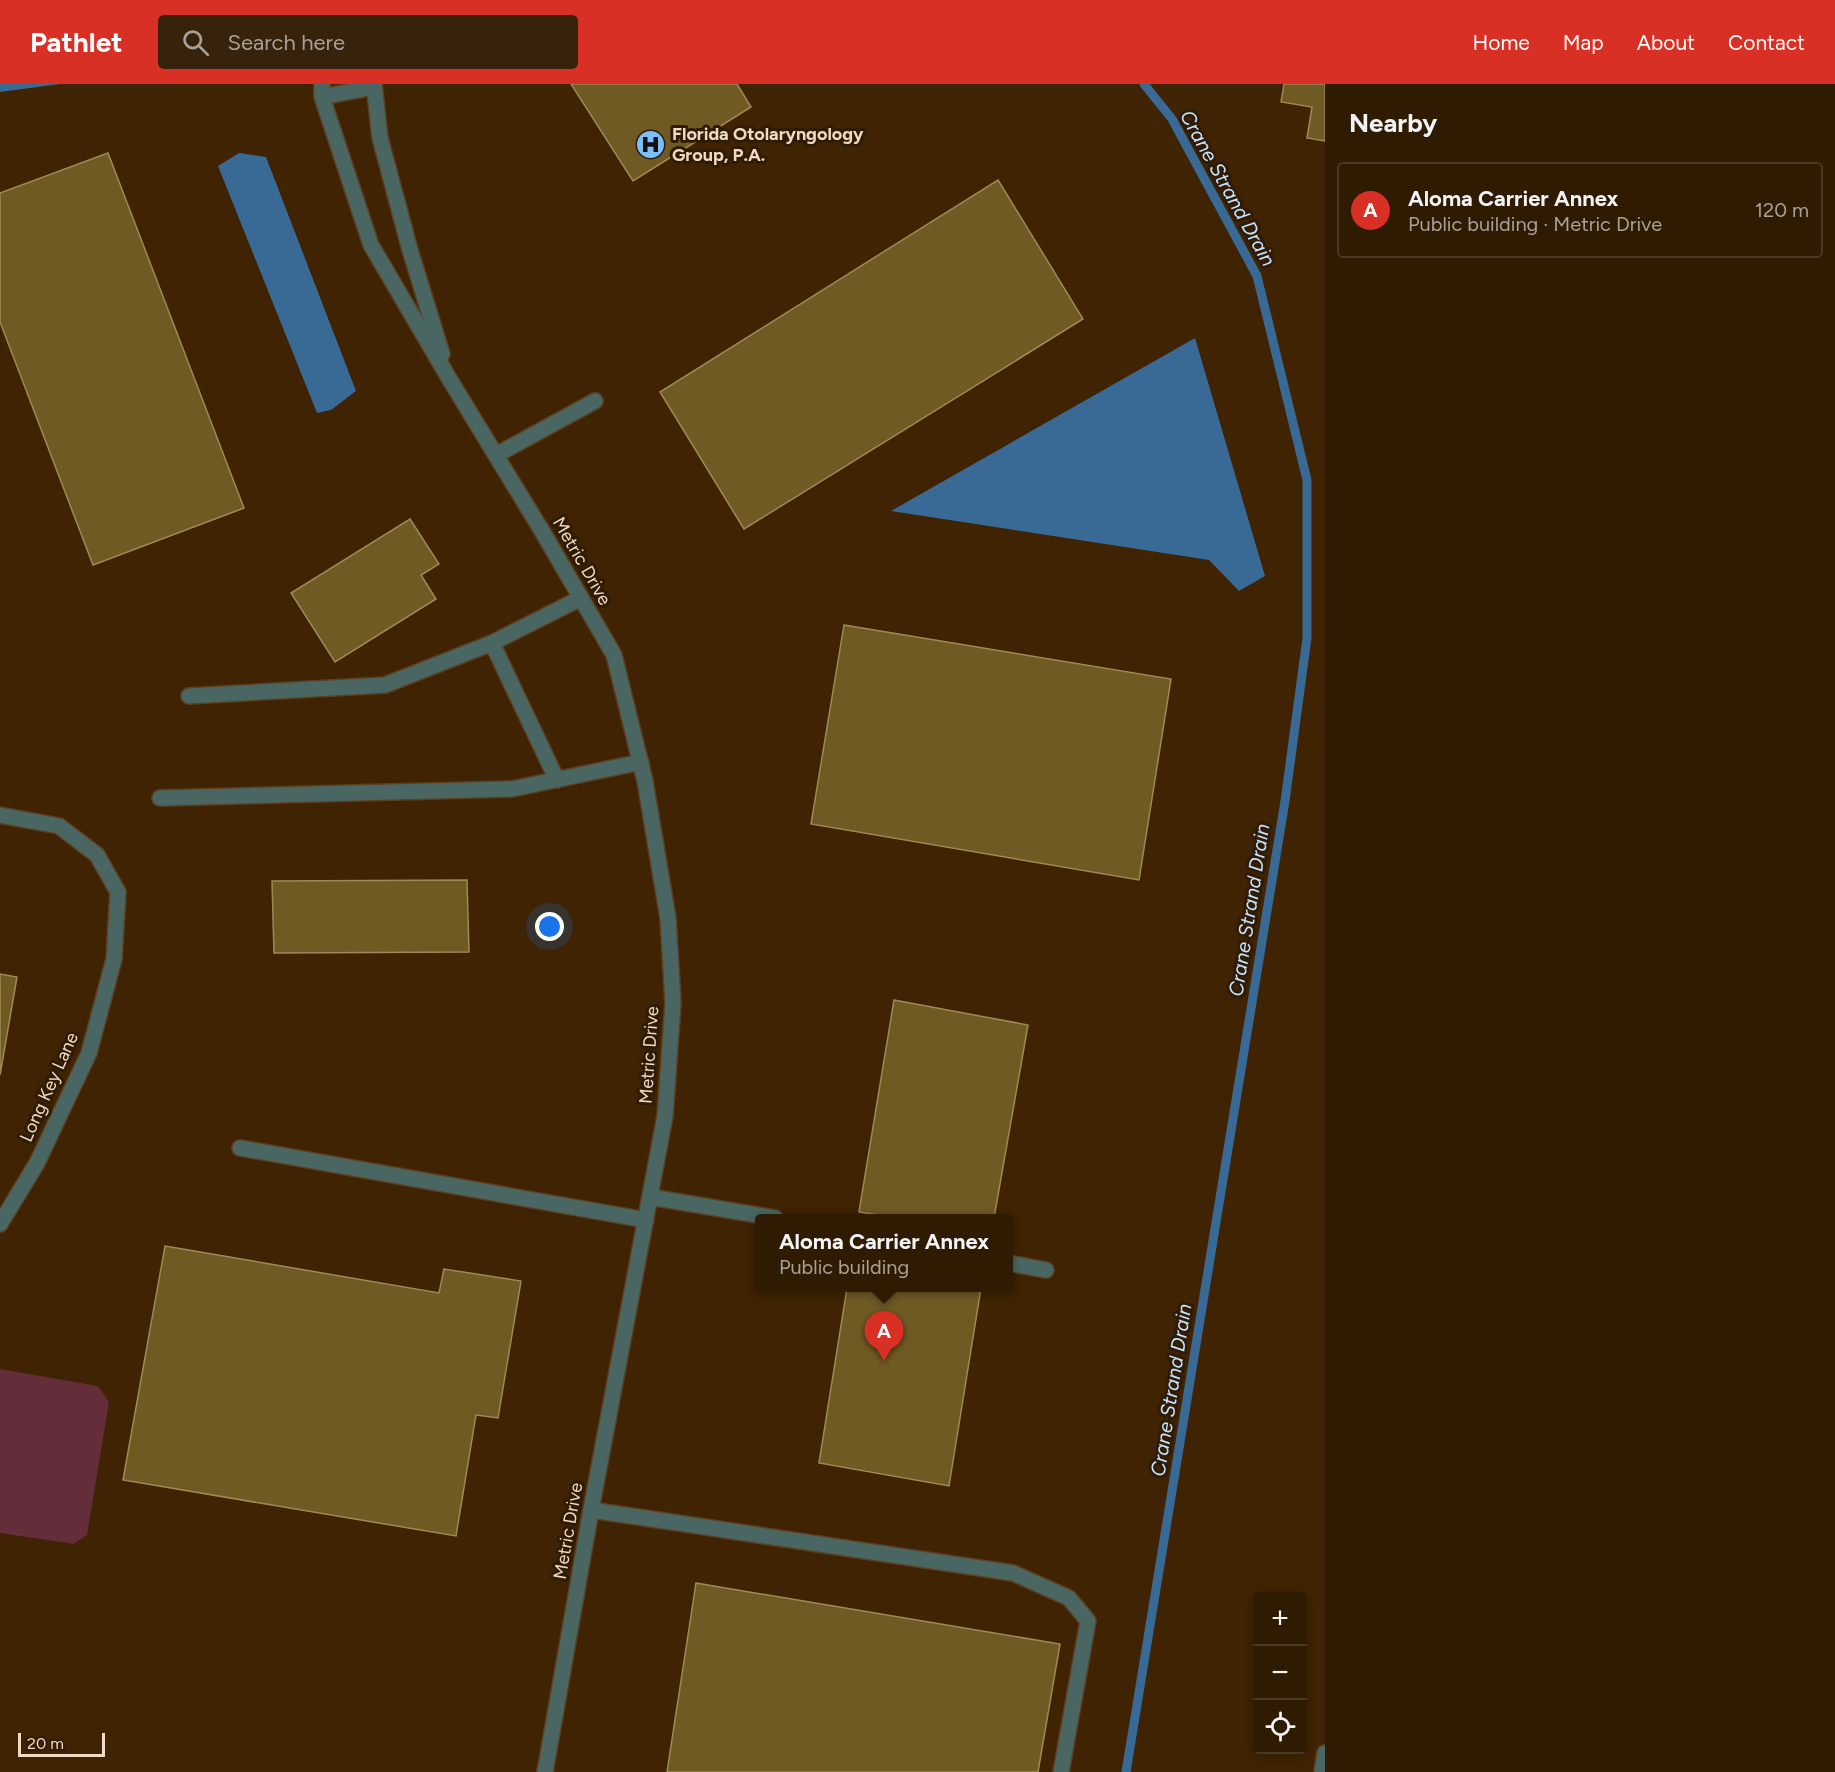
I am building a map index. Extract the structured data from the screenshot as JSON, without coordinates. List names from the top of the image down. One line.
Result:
{"streets":{"street":["Metric Drive","Long Key Lane"]},"water":["Crane Strand Drain"],"places":{"hospital":["Florida Otolaryngology Group, P.A."]},"scale_bar":"20 m","page":{"header":"Pathlet","search":"Search here","nav":["Home","Map","About","Contact"],"heading":"Nearby","list":[{"mark":"A","name":"Aloma Carrier Annex","note":"Public building · Metric Drive","value":"120 m"}],"popup":["Aloma Carrier Annex","Public building"],"pins":"A","map_buttons":["+","−"],"scale":"20 m"}}
